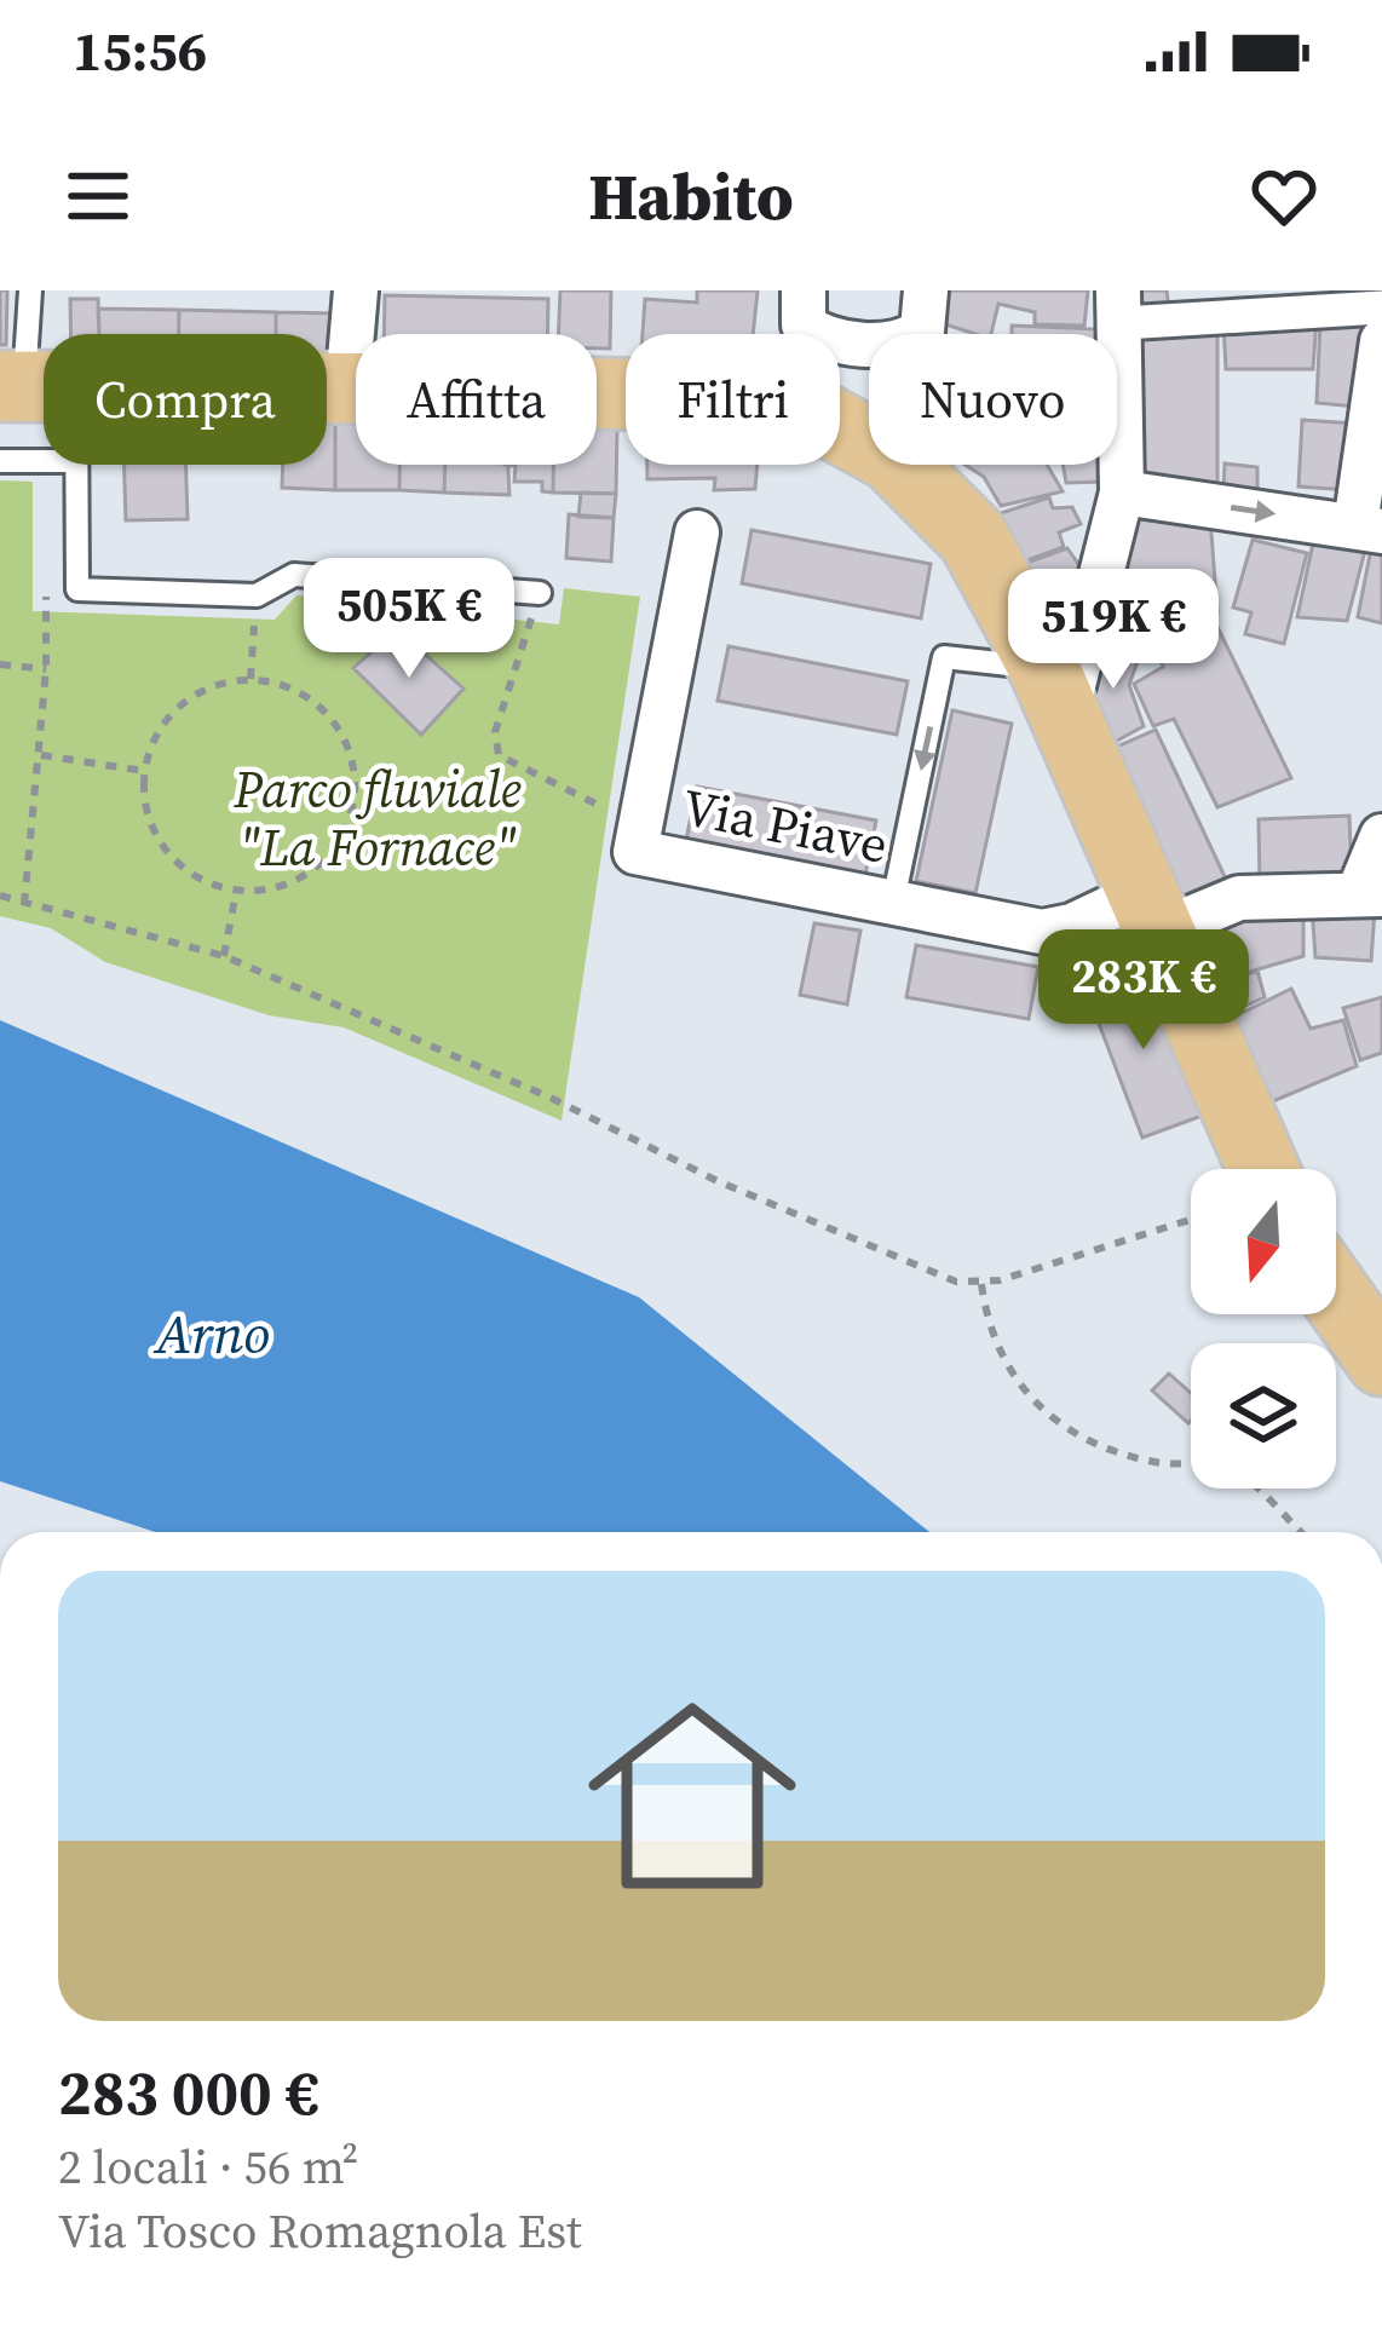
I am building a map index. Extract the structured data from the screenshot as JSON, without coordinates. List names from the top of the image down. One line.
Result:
{"streets":{"street":["Via Piave"]},"water":["Arno"],"parks":["Parco fluviale \"La Fornace\""],"north":"bottom","page":{"status":"15:56","header":"Habito","chip":["Compra","Affitta","Filtri","Nuovo"],"price":["505K €","519K €","283K €"],"list":[{"name":"283 000 €","note":"2 locali · 56 m² · Via Tosco Romagnola Est"}]}}
